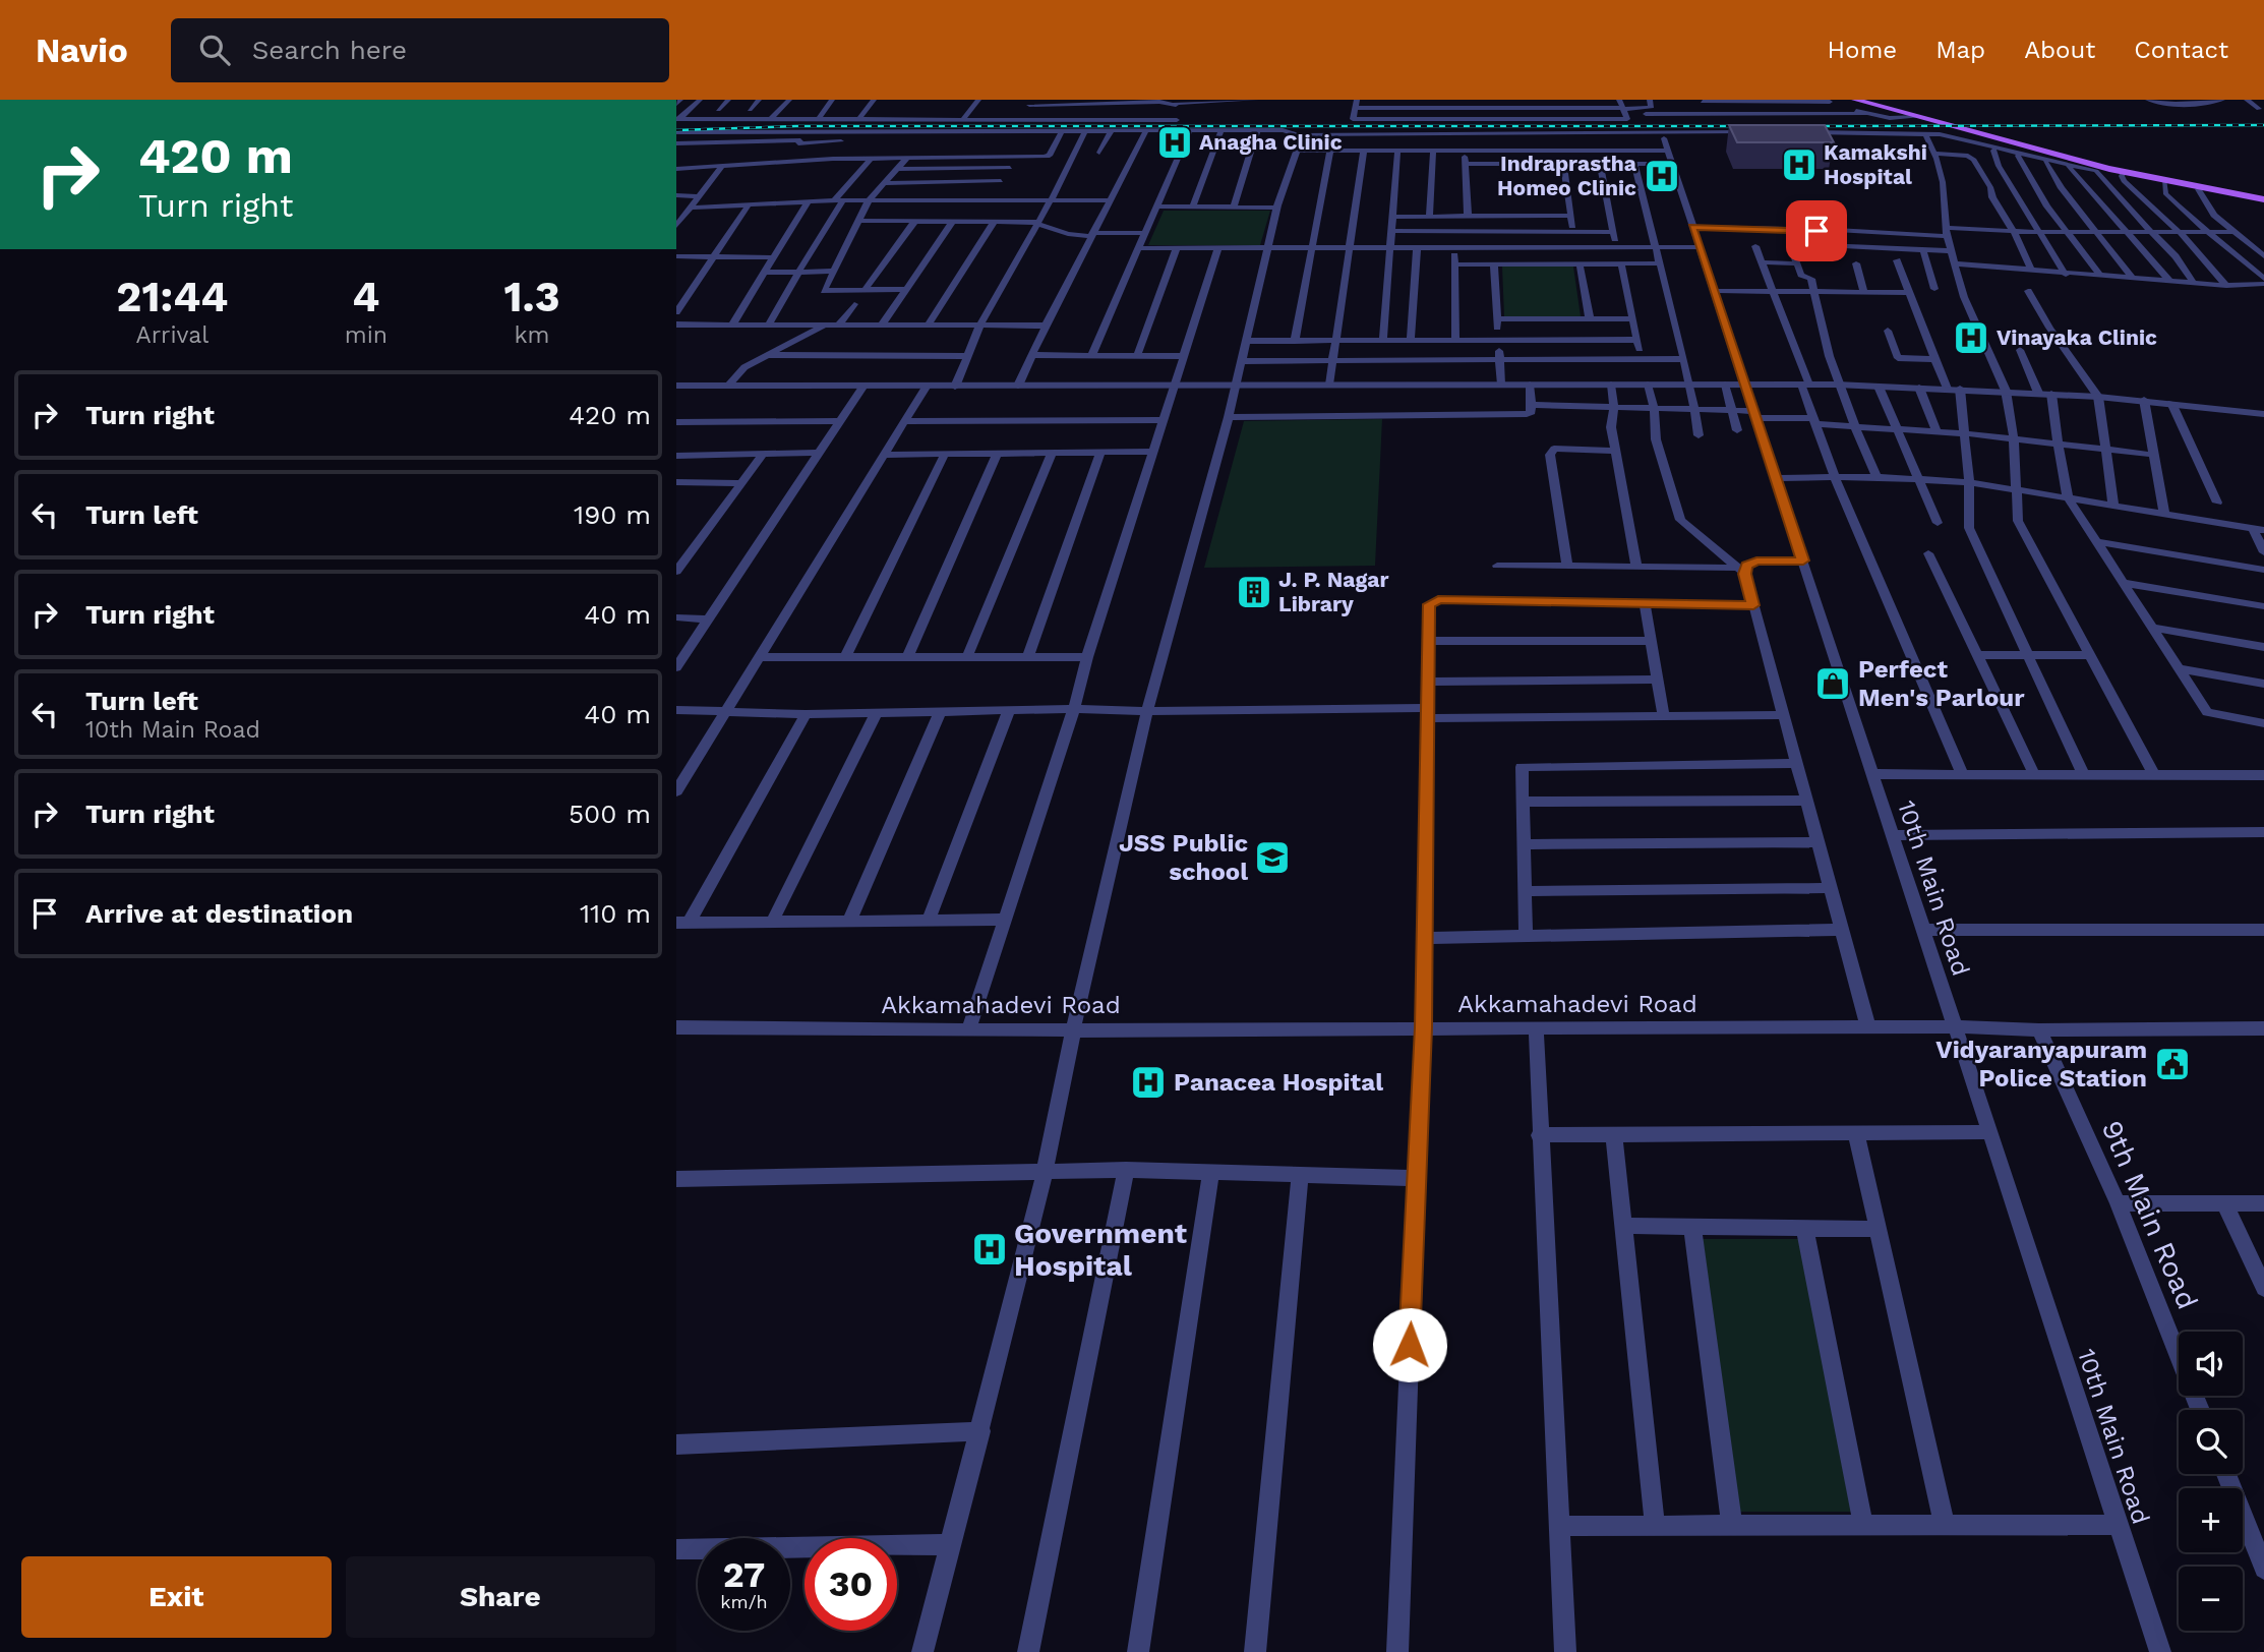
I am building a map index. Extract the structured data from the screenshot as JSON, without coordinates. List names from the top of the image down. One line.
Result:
{"streets":{"street":["10th Main Road","Akkamahadevi Road","9th Main Road"]},"crossings":[["10th Main Road","Akkamahadevi Road"],["Akkamahadevi Road","9th Main Road"]],"places":{"hospital":["Anagha Clinic","Kamakshi Hospital","Indraprastha Homeo Clinic","Vinayaka Clinic","Panacea Hospital","Government Hospital"],"building":["J. P. Nagar Library"],"shop":["Perfect Men's Parlour"],"school or university":["JSS Public school"],"public building":["Vidyaranyapuram Police Station"]},"page":{"header":"Navio","search":"Search here","nav":["Home","Map","About","Contact"],"turn":["420 m","Turn right"],"eta":["21:44","Arrival","4","min","1.3","km"],"list":[{"name":"Turn right","value":"420 m"},{"name":"Turn left","value":"190 m"},{"name":"Turn right","value":"40 m"},{"name":"Turn left","note":"10th Main Road","value":"40 m"},{"name":"Turn right","value":"500 m"},{"name":"Arrive at destination","value":"110 m"}],"map_buttons":["+","−"],"speed":"27 km/h","limit":"30","buttons":["Exit","Share"]}}
